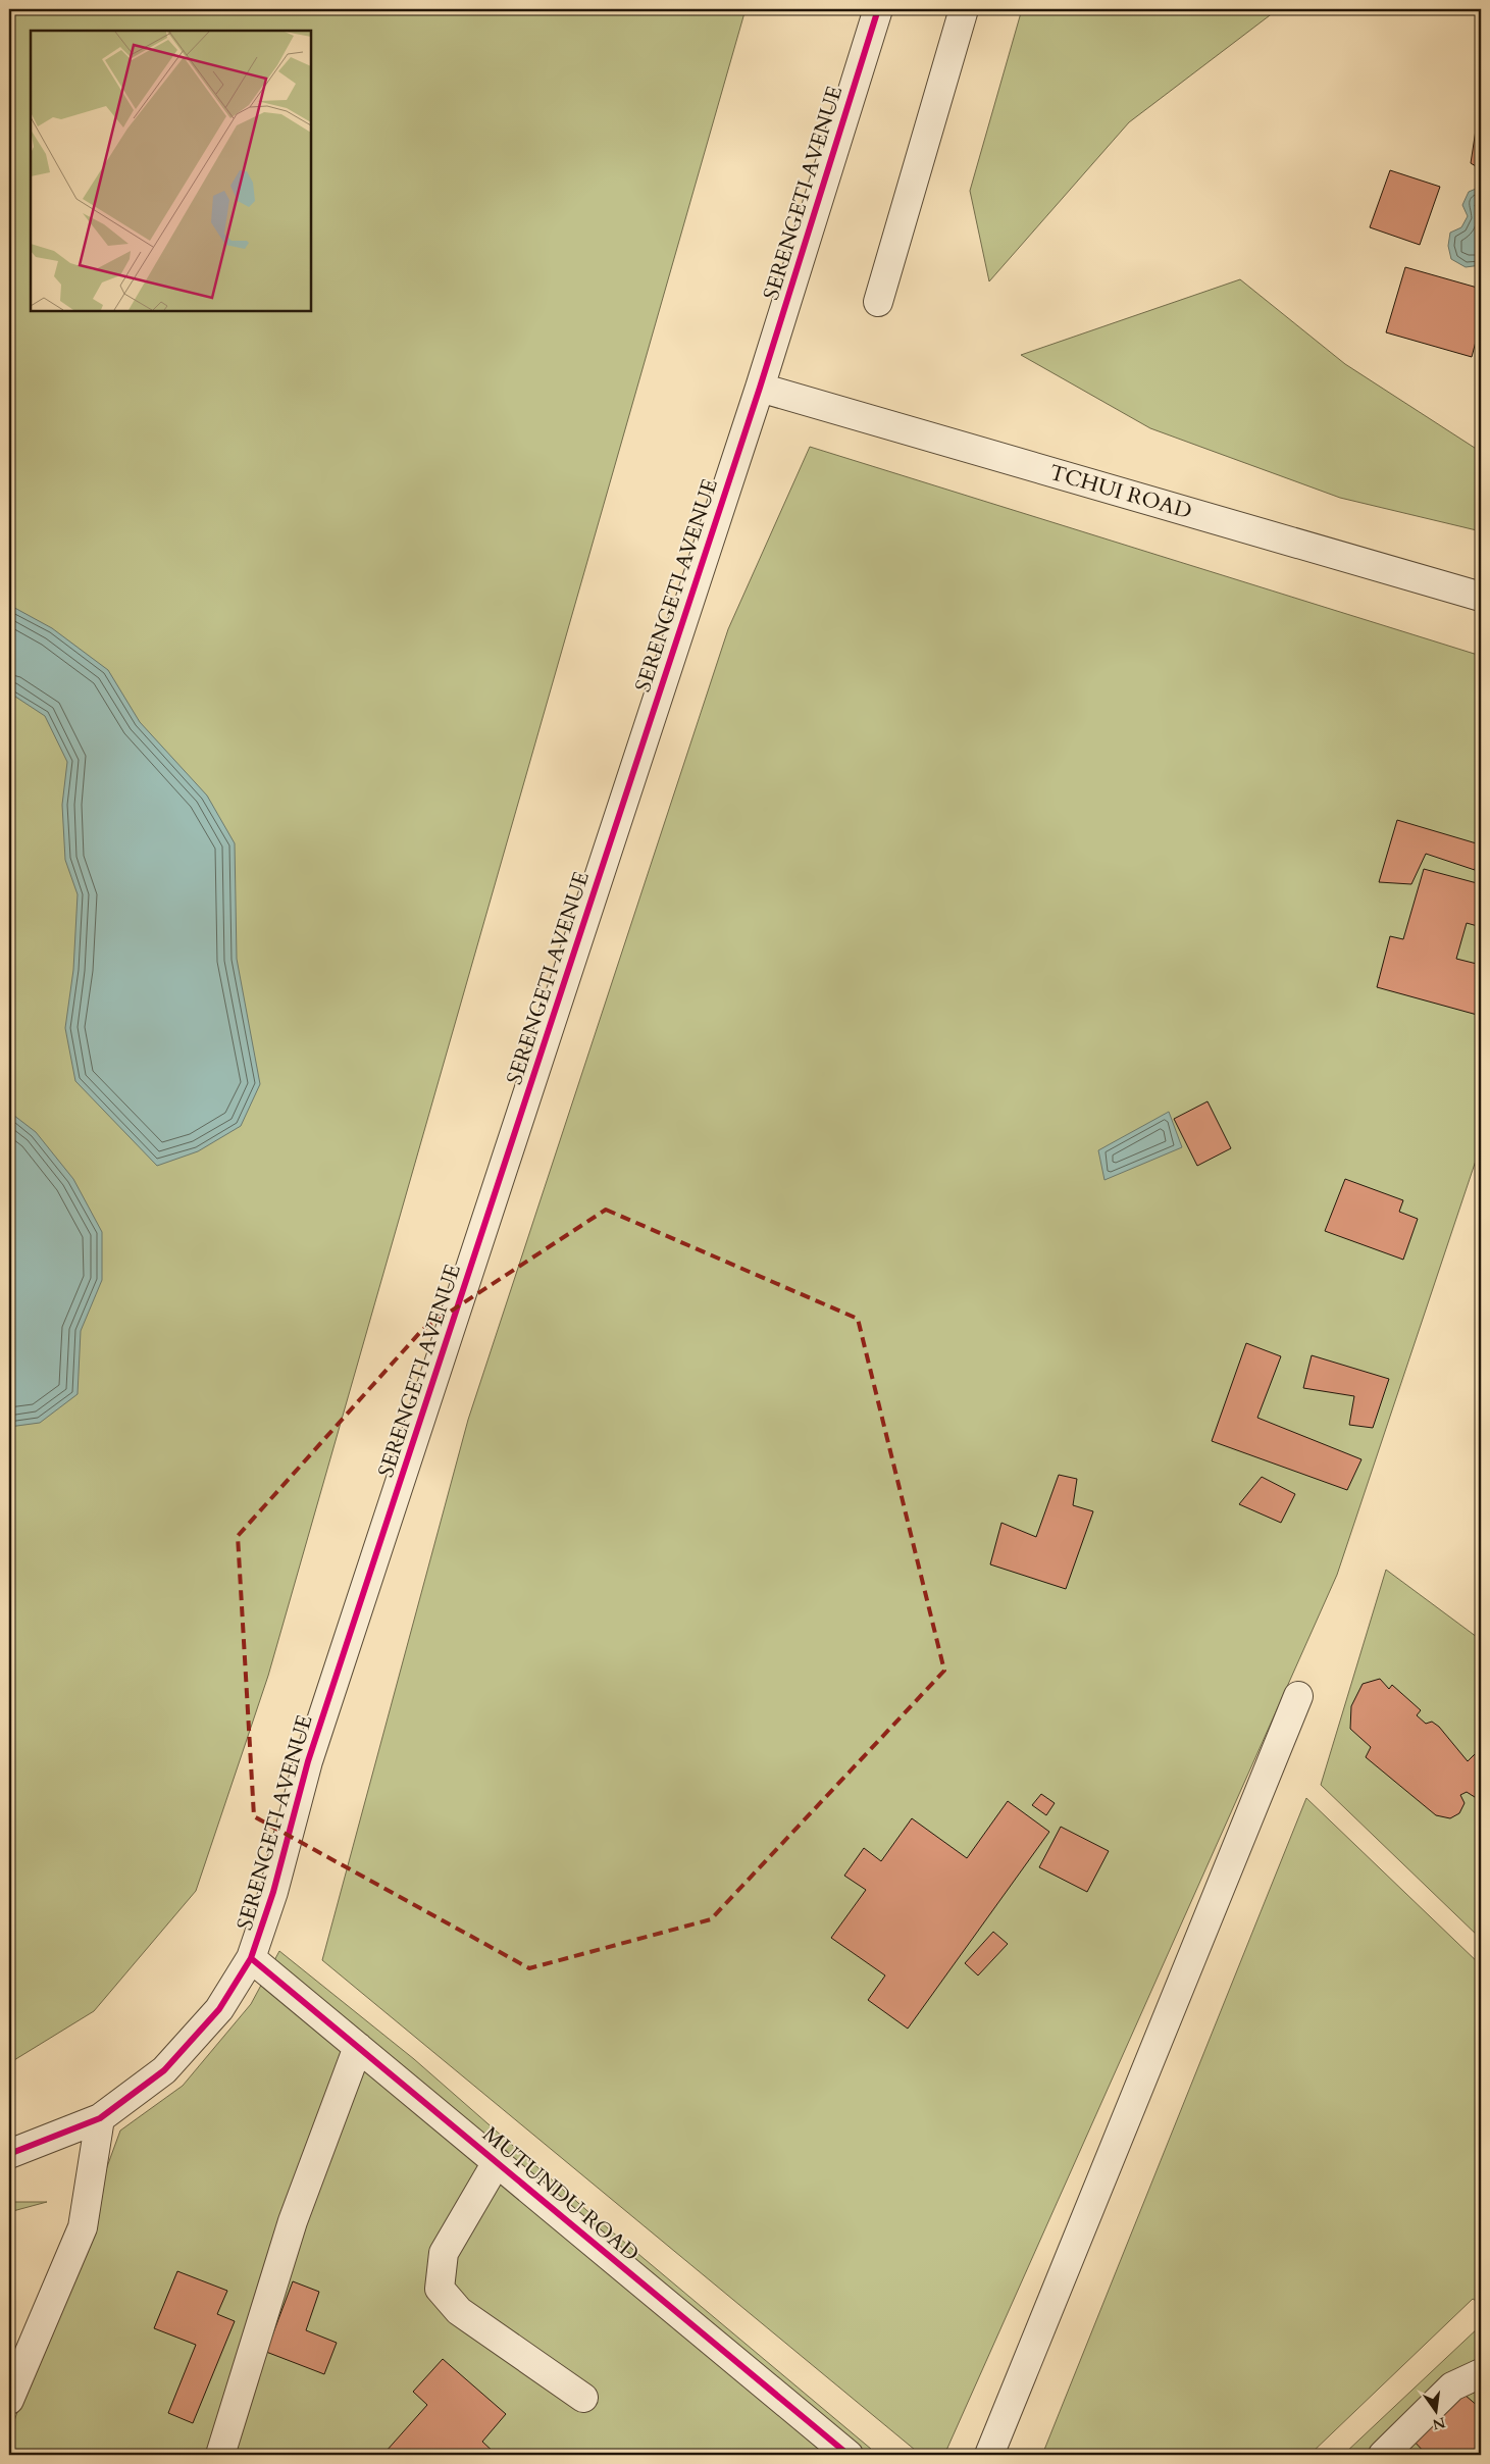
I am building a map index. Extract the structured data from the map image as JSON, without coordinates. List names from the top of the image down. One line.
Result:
{"streets":{"street":["SERENGETI AVENUE","TCHUI ROAD","MUTUNDU ROAD"]},"crossings":[["SERENGETI AVENUE","TCHUI ROAD"],["SERENGETI AVENUE","MUTUNDU ROAD"]],"north":"bottom"}
